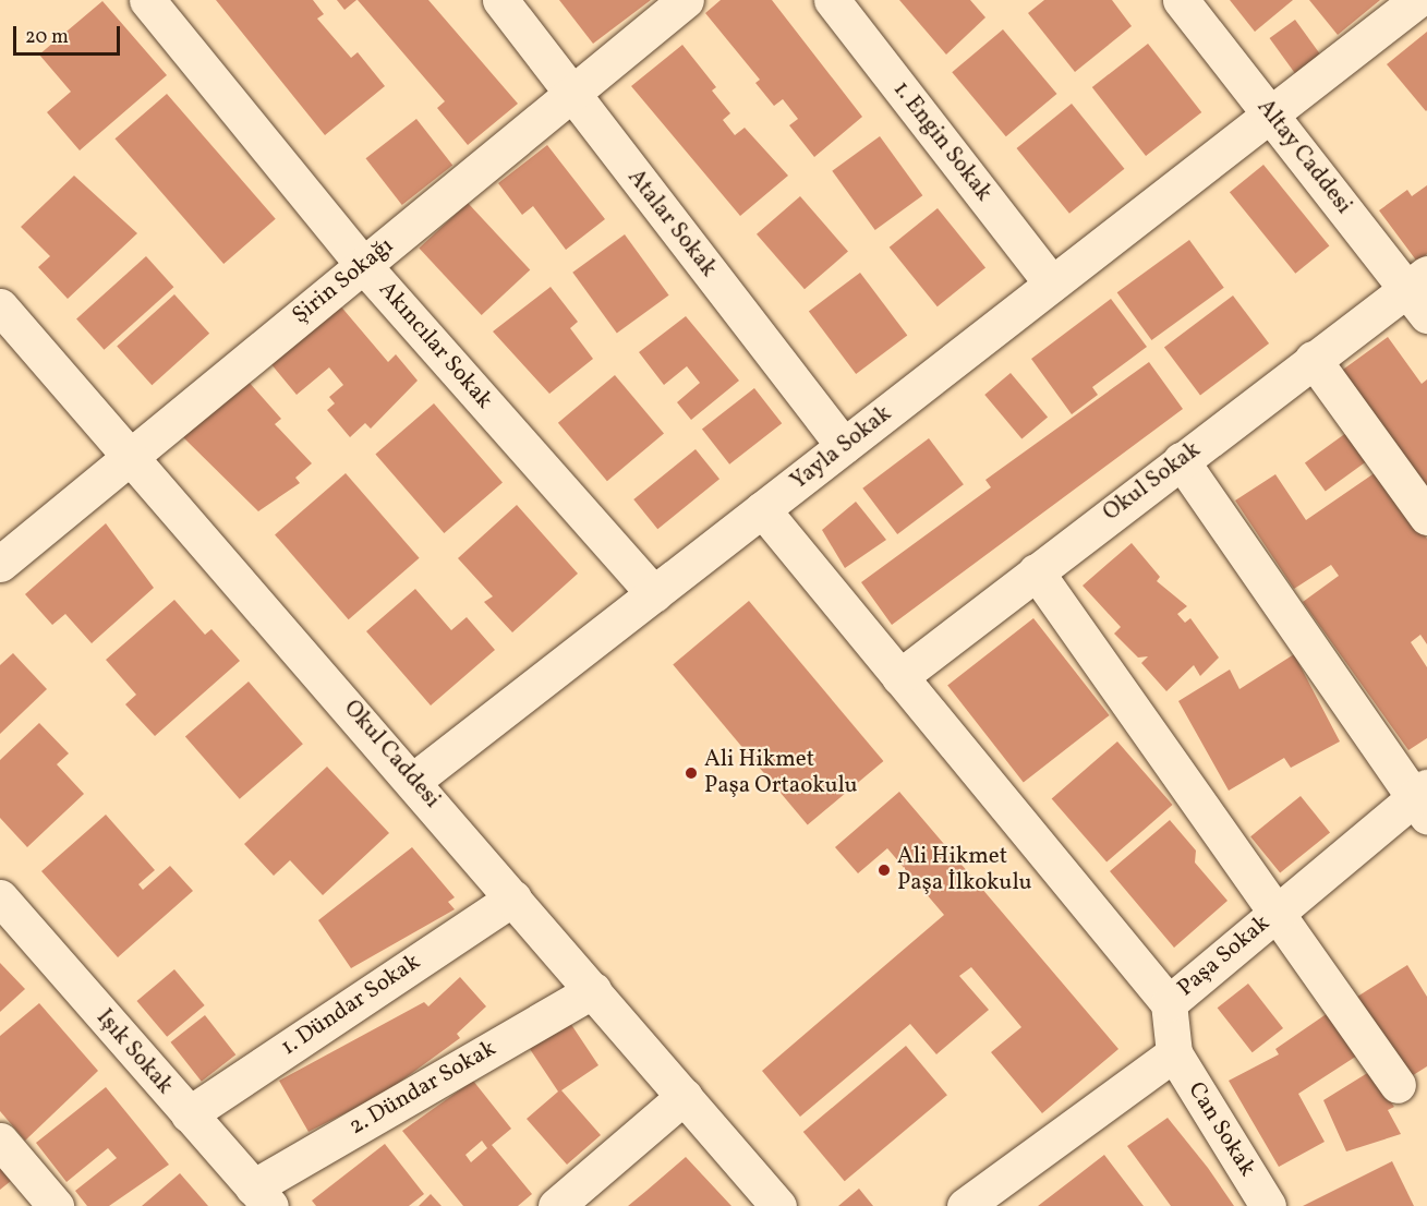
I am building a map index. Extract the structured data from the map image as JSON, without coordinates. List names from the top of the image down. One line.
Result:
{"streets":{"street":["1. Engin Sokak","Altay Caddesi","Atalar Sokak","Şirin Sokağı","Akıncılar Sokak","Yayla Sokak","Okul Sokak","Okul Caddesi","Paşa Sokak","1. Dündar Sokak","Işık Sokak","2. Dündar Sokak","Can Sokak"]},"crossings":[["1. Engin Sokak","Yayla Sokak"],["Altay Caddesi","Yayla Sokak"],["Altay Caddesi","Okul Sokak"],["Atalar Sokak","Şirin Sokağı"],["Atalar Sokak","Yayla Sokak"],["Şirin Sokağı","Akıncılar Sokak"],["Şirin Sokağı","Okul Caddesi"],["Akıncılar Sokak","Yayla Sokak"],["Yayla Sokak","Okul Caddesi"],["Okul Caddesi","1. Dündar Sokak"],["Okul Caddesi","2. Dündar Sokak"],["Paşa Sokak","Can Sokak"],["1. Dündar Sokak","Işık Sokak"],["Işık Sokak","2. Dündar Sokak"]],"places":["Ali Hikmet Paşa Ortaokulu","Ali Hikmet Paşa İlkokulu"],"scale_bar":"20 m"}
